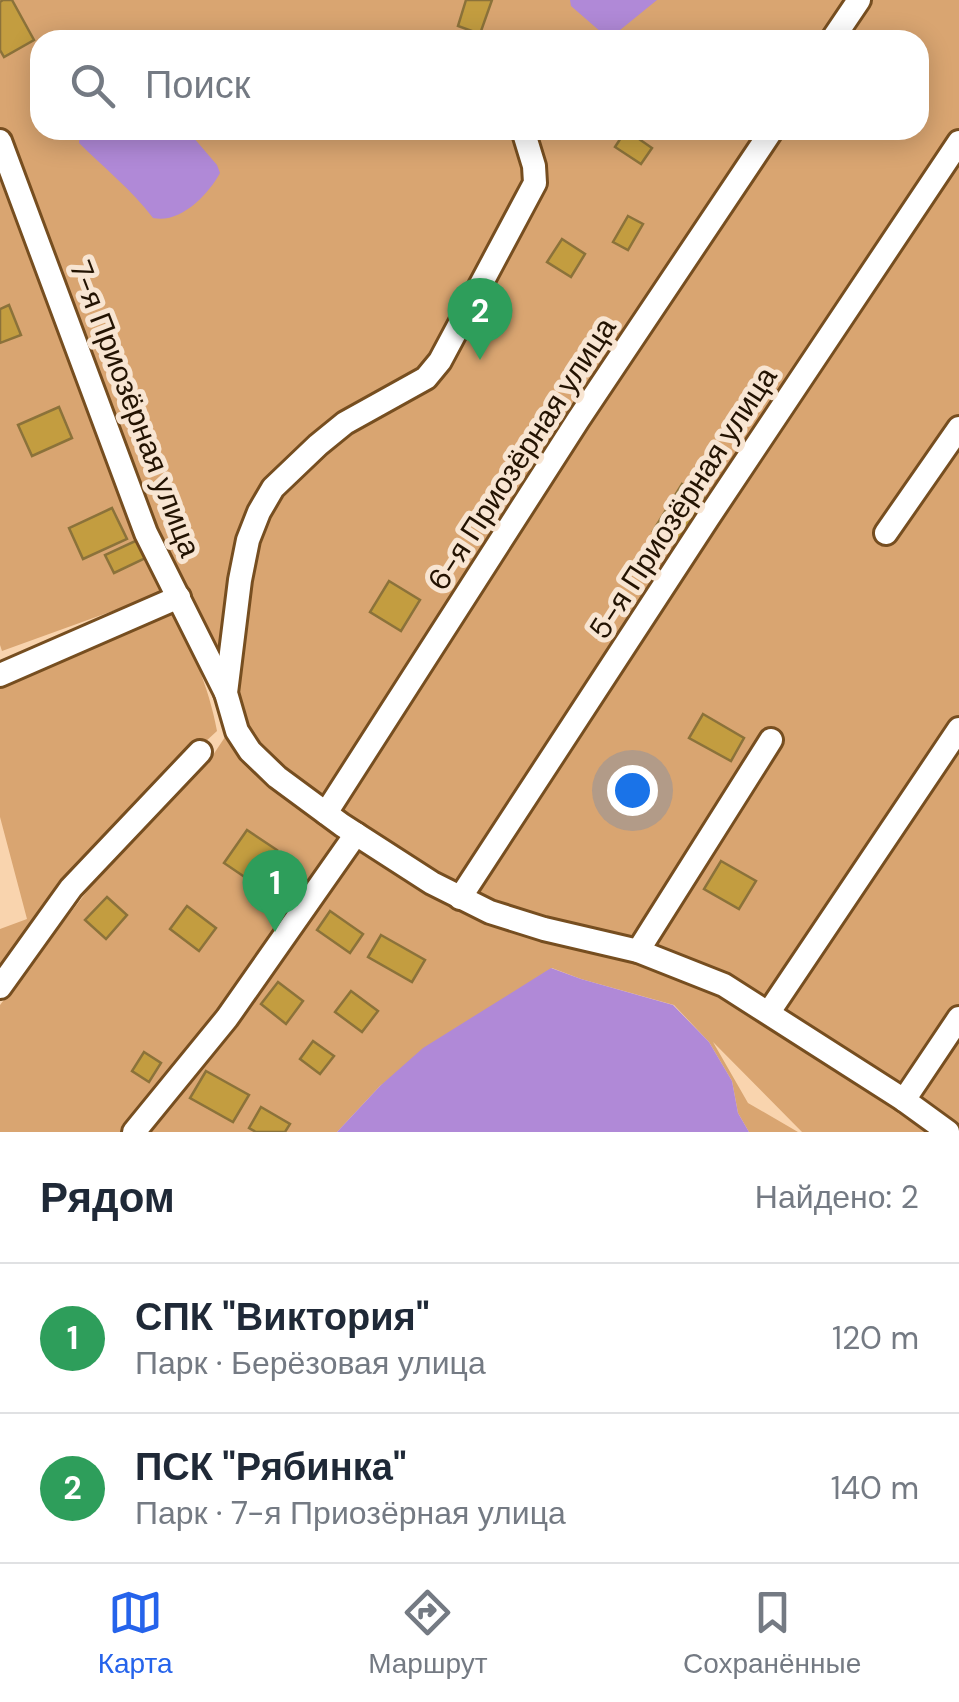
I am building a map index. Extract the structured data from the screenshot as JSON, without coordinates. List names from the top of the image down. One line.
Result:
{"streets":{"street":["7-я Приозёрная улица","6-я Приозёрная улица","5-я Приозёрная улица"]},"crossings":[["7-я Приозёрная улица","6-я Приозёрная улица"],["7-я Приозёрная улица","5-я Приозёрная улица"]],"page":{"search":"Поиск","pins":["2","1"],"heading":["Рядом","Найдено: 2"],"list":[{"mark":"1","name":"СПК \"Виктория\"","note":"Парк · Берёзовая улица","value":"120 m"},{"mark":"2","name":"ПСК \"Рябинка\"","note":"Парк · 7-я Приозёрная улица","value":"140 m"}],"nav":["Карта","Маршрут","Сохранённые"]}}
